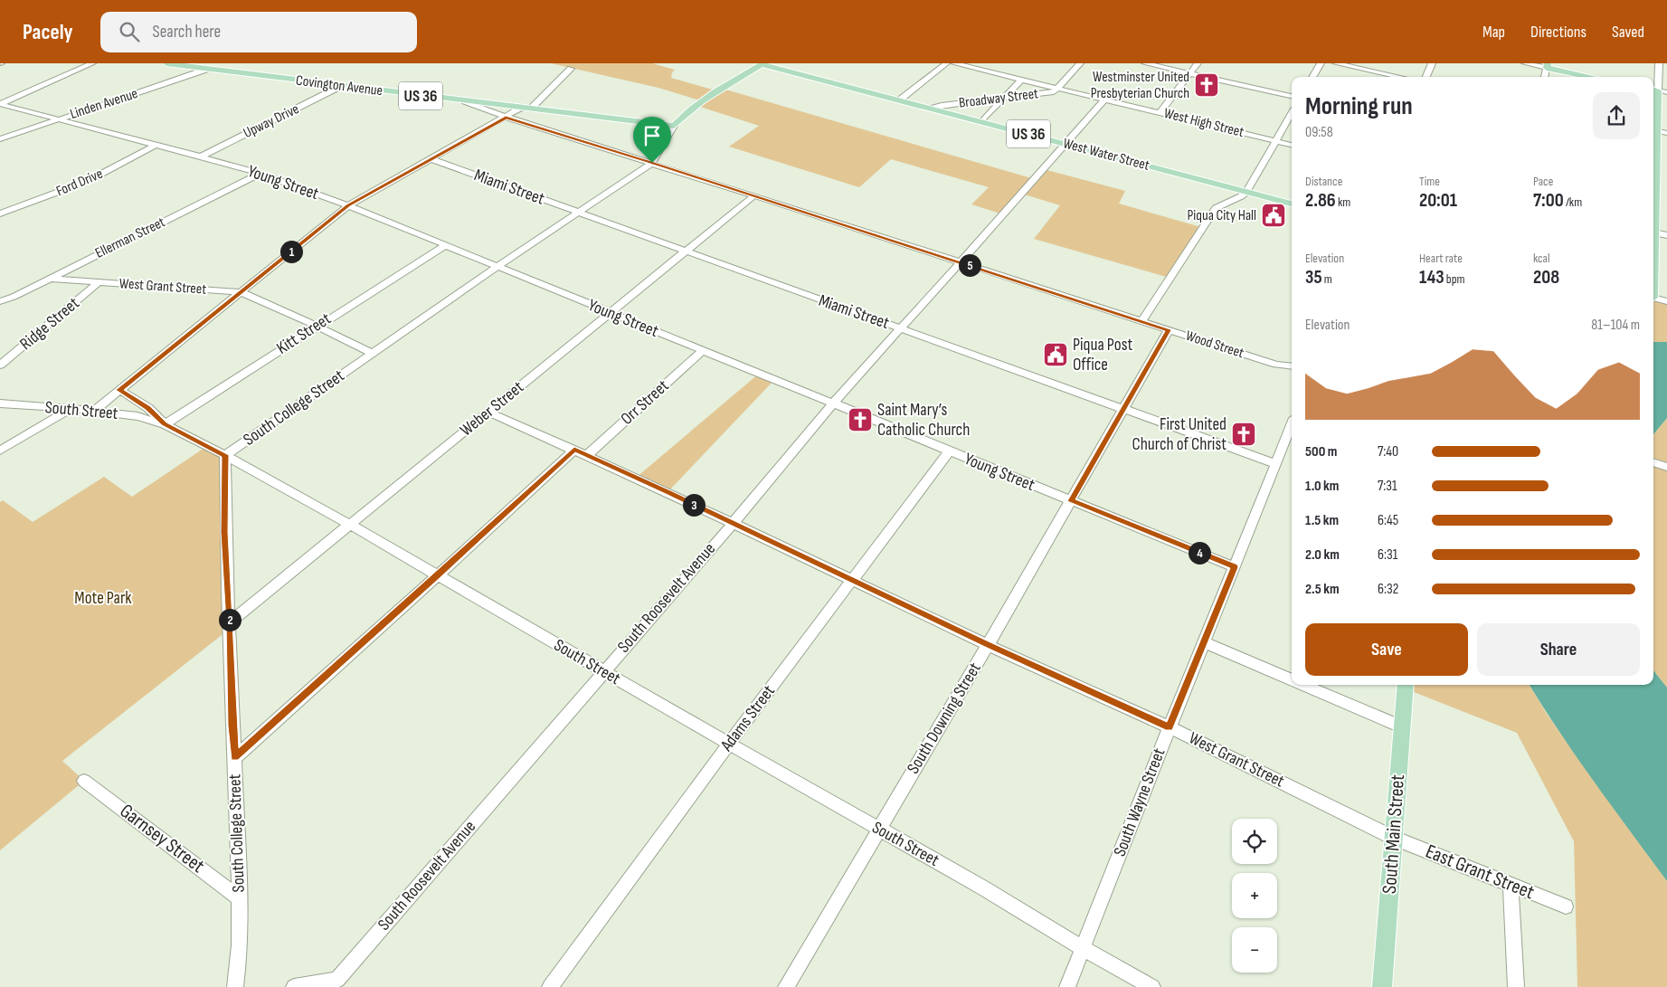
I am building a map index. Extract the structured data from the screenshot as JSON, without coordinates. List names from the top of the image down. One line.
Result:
{"streets":{"main road":["Covington Avenue","US 36","West Water Street","South College Street","South Main Street"],"street":["Broadway Street","Linden Avenue","Upway Drive","West High Street","Ford Drive","Young Street","Miami Street","Ellerman Street","West Grant Street","Ridge Street","Kitt Street","Wood Street","Orr Street","Weber Street","South Street","South Roosevelt Avenue","Adams Street","South Downing Street","South Wayne Street","Garnsey Street","East Grant Street"]},"crossings":[["Covington Avenue","Linden Avenue"],["Covington Avenue","Upway Drive"],["Covington Avenue","Wood Street"],["Covington Avenue","South College Street"],["Broadway Street","West High Street"],["Broadway Street","West Water Street"],["Linden Avenue","Young Street"],["Upway Drive","Young Street"],["West High Street","South Roosevelt Avenue"],["West Water Street","South College Street"],["West Water Street","South Roosevelt Avenue"],["Ford Drive","Young Street"],["Young Street","Ellerman Street"],["Young Street","Kitt Street"],["Young Street","Orr Street"],["Young Street","South College Street"],["Young Street","Weber Street"],["Young Street","South Roosevelt Avenue"],["Young Street","Adams Street"],["Young Street","South Downing Street"],["Young Street","South Wayne Street"],["Miami Street","South College Street"],["Miami Street","Weber Street"],["Miami Street","South Roosevelt Avenue"],["Miami Street","South Downing Street"],["Miami Street","South Wayne Street"],["Ellerman Street","West Grant Street"],["West Grant Street","Ridge Street"],["West Grant Street","Kitt Street"],["West Grant Street","Orr Street"],["West Grant Street","South College Street"],["West Grant Street","Weber Street"],["West Grant Street","South Roosevelt Avenue"],["West Grant Street","Adams Street"],["West Grant Street","South Downing Street"],["West Grant Street","South Wayne Street"],["West Grant Street","South Main Street"],["West Grant Street","East Grant Street"],["Kitt Street","South Street"],["Wood Street","South College Street"],["Wood Street","Weber Street"],["Wood Street","South Roosevelt Avenue"],["Wood Street","South Downing Street"],["South College Street","Weber Street"],["South College Street","South Street"],["South College Street","Garnsey Street"],["Weber Street","South Street"],["South Street","South Roosevelt Avenue"],["South Street","Adams Street"],["South Street","South Downing Street"],["South Street","South Wayne Street"],["South Main Street","East Grant Street"]],"parks":["Mote Park"],"places":{"church":["Westminster United Presbyterian Church","Saint Mary’s Catholic Church","First United Church of Christ"],"public building":["Piqua City Hall","Piqua Post Office"]},"page":{"header":"Pacely","search":"Search here","nav":["Map","Directions","Saved"],"heading":["Morning run","09:58"],"stats":[["Distance","2.86 km"],["Time","20:01"],["Pace","7:00 /km"],["Elevation","35 m"],["Heart rate","143 bpm"],["kcal","208"]],"pins":["1","5","3","4","2"],"chart":["Elevation","81–104 m"],"list":[{"name":"500 m","note":"7:40"},{"name":"1.0 km","note":"7:31"},{"name":"1.5 km","note":"6:45"},{"name":"2.0 km","note":"6:31"},{"name":"2.5 km","note":"6:32"}],"buttons":["Save","Share"],"map_buttons":["+","−"]}}
